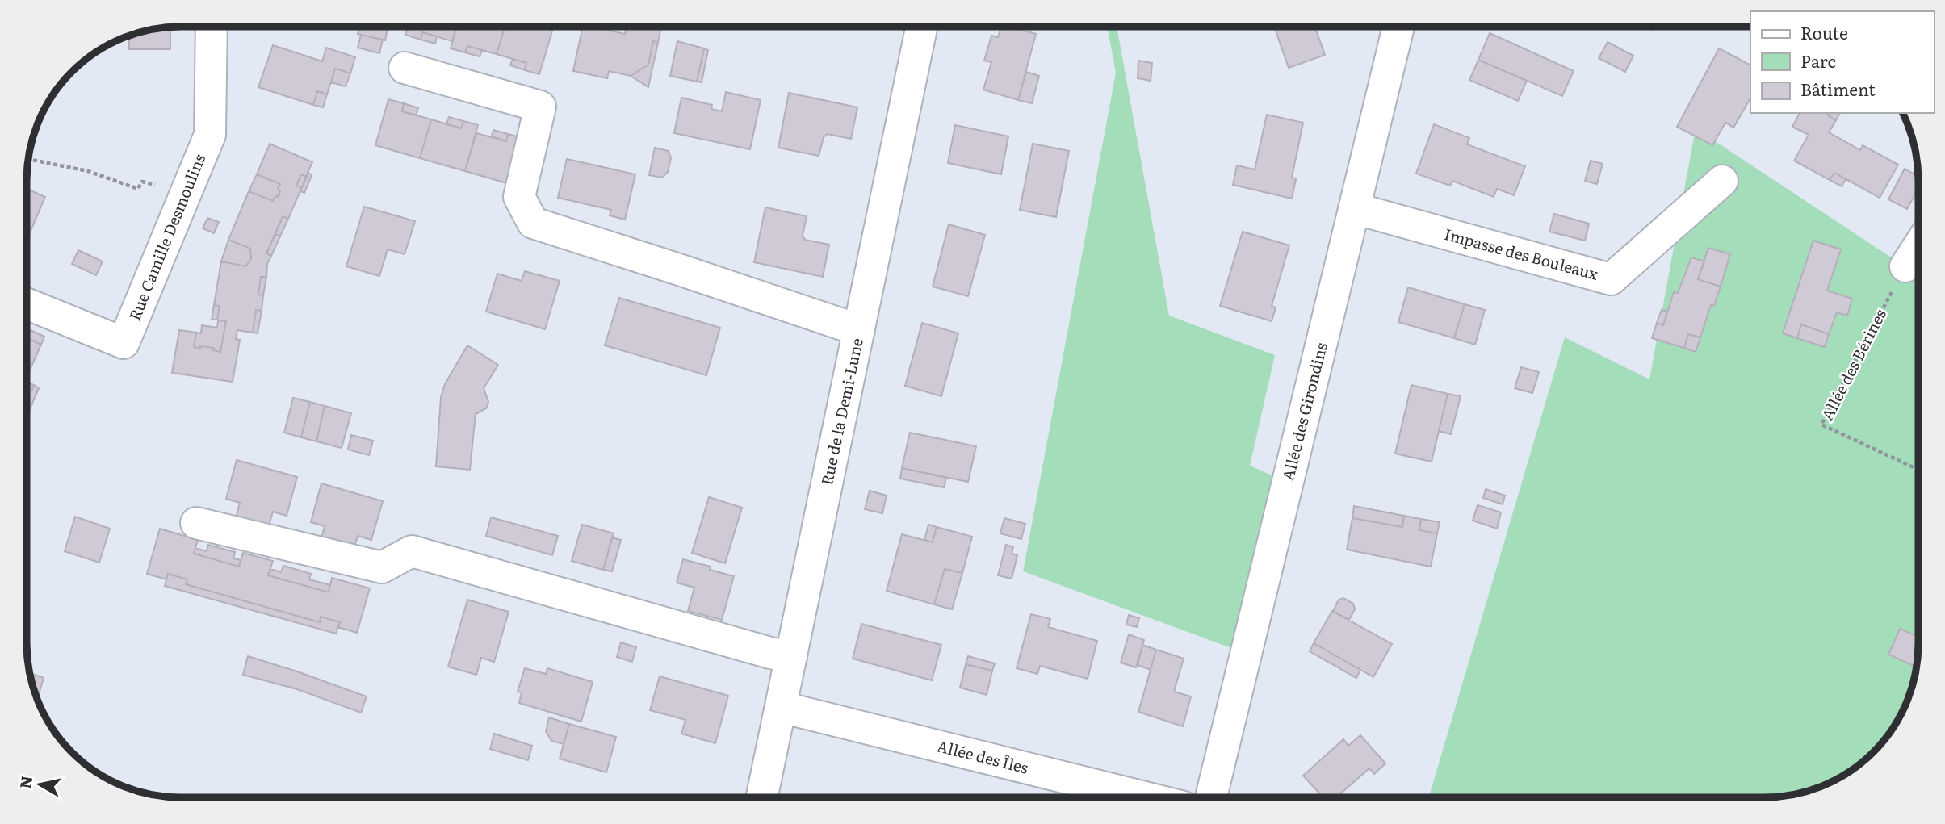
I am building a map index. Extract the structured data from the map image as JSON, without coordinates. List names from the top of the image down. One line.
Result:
{"streets":{"street":["Rue Camille Desmoulins","Impasse des Bouleaux","Rue de la Demi-Lune","Allée des Girondins","Allée des Îles"],"path":["Allée des Bérines"]},"crossings":[["Impasse des Bouleaux","Allée des Girondins"],["Rue de la Demi-Lune","Allée des Îles"]],"legend":["Route","Parc","Bâtiment"],"north":"left"}
